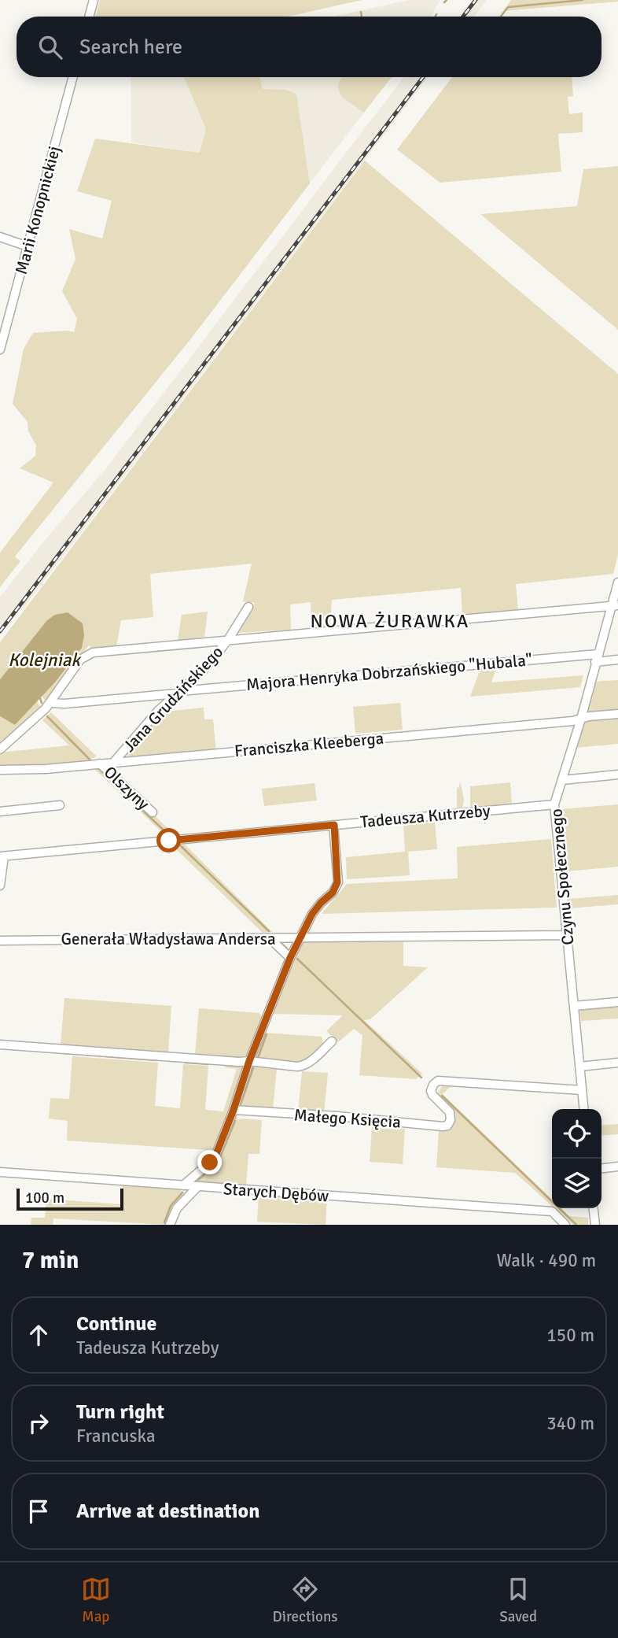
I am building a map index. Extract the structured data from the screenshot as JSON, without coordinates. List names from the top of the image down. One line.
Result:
{"streets":{"street":["Marii Konopnickiej","Majora Henryka Dobrzańskiego \"Hubala\"","Jana Grudzińskiego","Franciszka Kleeberga","Olszyny","Tadeusza Kutrzeby","Czynu Społecznego","Generała Władysława Andersa","Małego Księcia","Starych Dębów"]},"crossings":[["Majora Henryka Dobrzańskiego \"Hubala\"","Jana Grudzińskiego"],["Majora Henryka Dobrzańskiego \"Hubala\"","Czynu Społecznego"],["Jana Grudzińskiego","Franciszka Kleeberga"],["Franciszka Kleeberga","Olszyny"],["Franciszka Kleeberga","Czynu Społecznego"],["Tadeusza Kutrzeby","Czynu Społecznego"],["Czynu Społecznego","Generała Władysława Andersa"],["Czynu Społecznego","Małego Księcia"]],"districts":["NOWA ŻURAWKA"],"water":["Kolejniak"],"scale_bar":"100 m","page":{"search":"Search here","scale":"100 m","heading":["7 min","Walk · 490 m"],"list":[["Continue","Tadeusza Kutrzeby","150 m"],["Turn right","Francuska","340 m"],"Arrive at destination"],"nav":["Map","Directions","Saved"]}}
